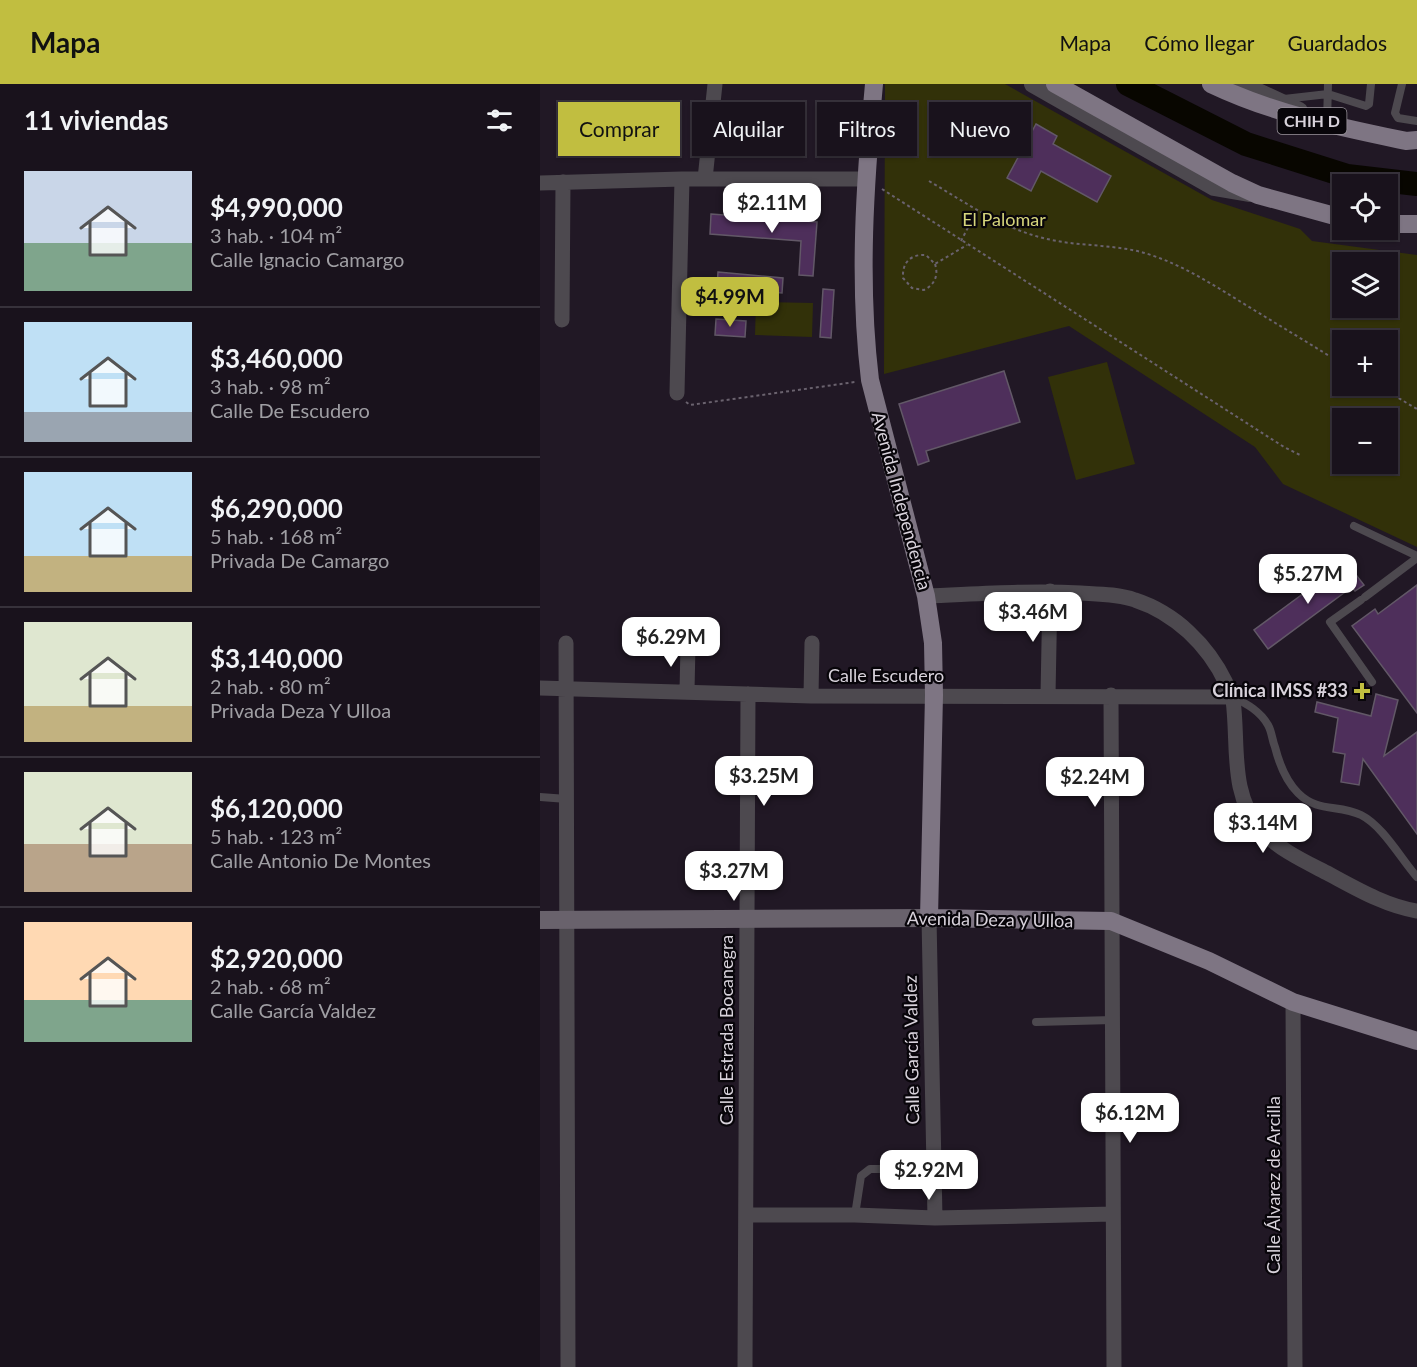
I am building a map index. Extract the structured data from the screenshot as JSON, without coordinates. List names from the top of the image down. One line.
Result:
{"streets":{"main road":["CHIH D","Avenida Independencia","Avenida Deza y Ulloa"],"street":["Calle Escudero","Calle Estrada Bocanegra","Calle García Valdez","Calle Álvarez de Arcilla"]},"crossings":[["Avenida Independencia","Calle Escudero"],["Avenida Independencia","Avenida Deza y Ulloa"],["Avenida Independencia","Calle García Valdez"],["Calle Escudero","Calle Estrada Bocanegra"],["Avenida Deza y Ulloa","Calle Estrada Bocanegra"],["Avenida Deza y Ulloa","Calle García Valdez"],["Avenida Deza y Ulloa","Calle Álvarez de Arcilla"]],"parks":["El Palomar"],"places":{"health":["Clínica IMSS #33"]},"page":{"header":"Mapa","nav":["Mapa","Cómo llegar","Guardados"],"heading":"11 viviendas","chip":["Comprar","Alquilar","Filtros","Nuevo"],"list":[{"name":"$4,990,000","note":"3 hab. · 104 m² · Calle Ignacio Camargo"},{"name":"$3,460,000","note":"3 hab. · 98 m² · Calle De Escudero"},{"name":"$6,290,000","note":"5 hab. · 168 m² · Privada De Camargo"},{"name":"$3,140,000","note":"2 hab. · 80 m² · Privada Deza Y Ulloa"},{"name":"$6,120,000","note":"5 hab. · 123 m² · Calle Antonio De Montes"},{"name":"$2,920,000","note":"2 hab. · 68 m² · Calle García Valdez"}],"map_buttons":["+","−"],"price":["$2.11M","$4.99M","$5.27M","$3.46M","$6.29M","$3.25M","$2.24M","$3.14M","$3.27M","$6.12M","$2.92M"]}}
